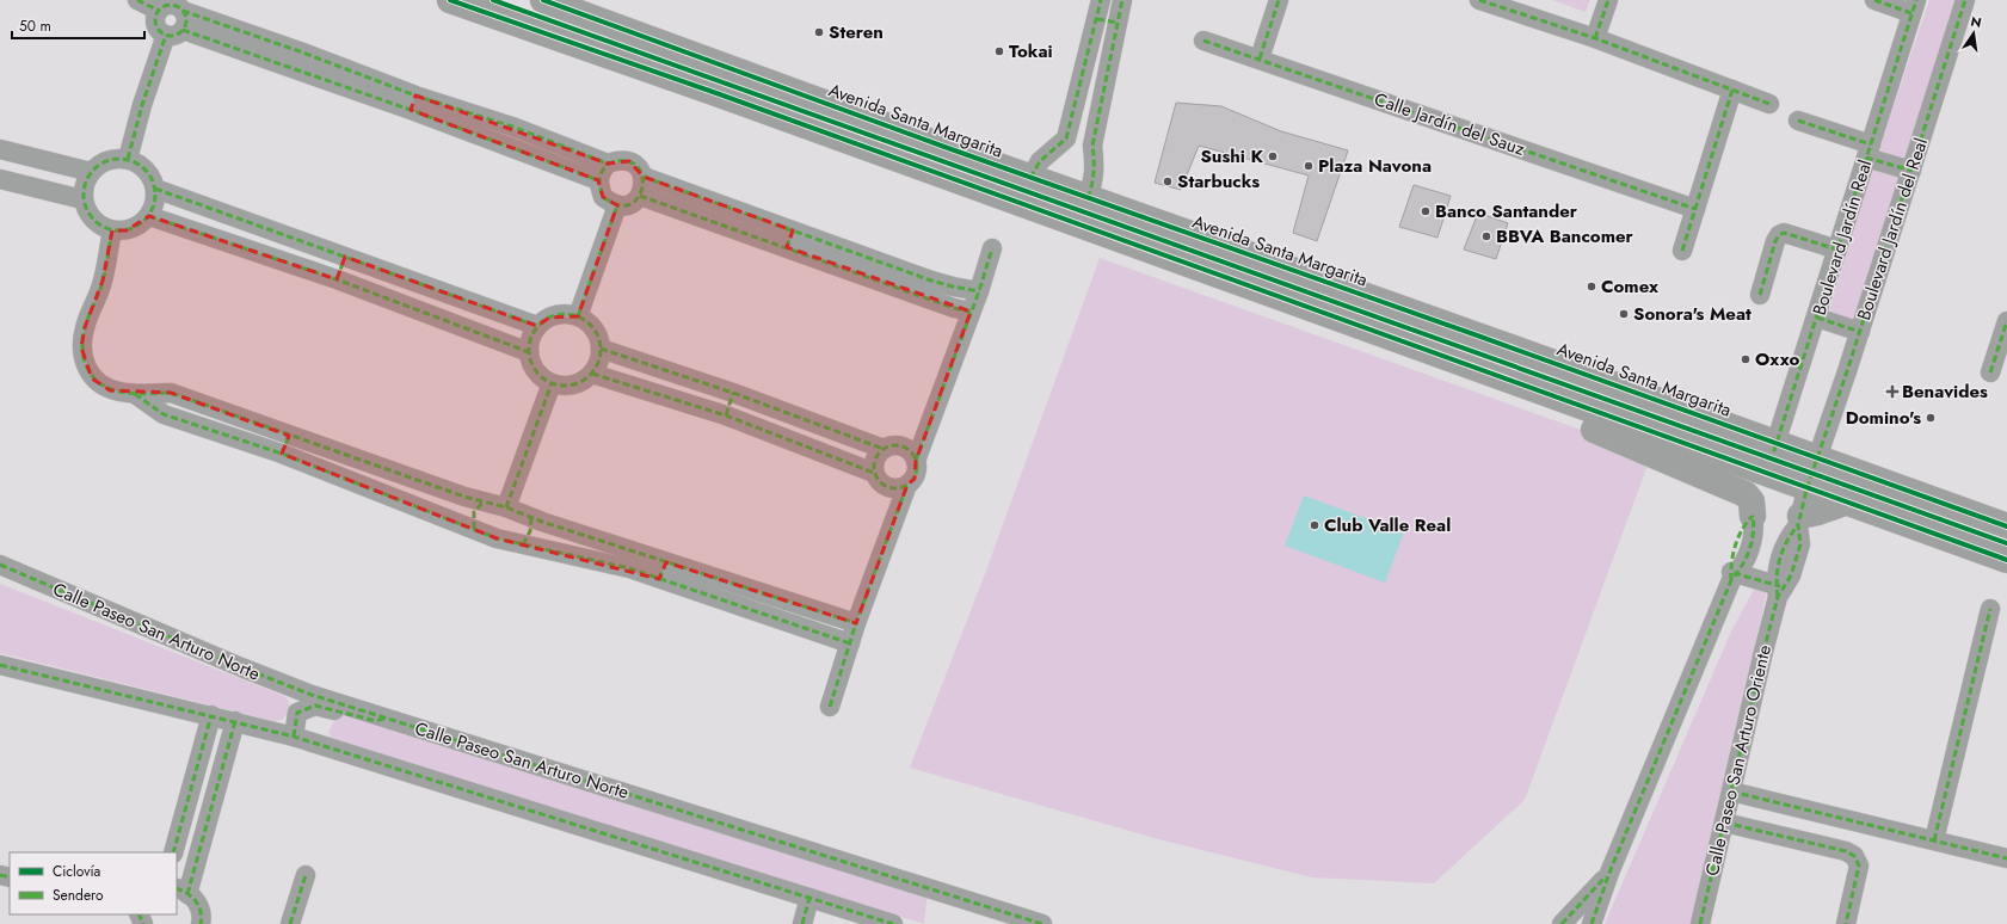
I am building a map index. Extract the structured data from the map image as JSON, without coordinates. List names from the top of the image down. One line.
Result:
{"streets":{"main road":["Avenida Santa Margarita"],"street":["Calle Jardín del Sauz","Boulevard Jardín del Real","Boulevard Jardín Real","Calle Paseo San Arturo Norte","Calle Paseo San Arturo Oriente"]},"crossings":[["Avenida Santa Margarita","Boulevard Jardín del Real"],["Avenida Santa Margarita","Boulevard Jardín Real"],["Avenida Santa Margarita","Calle Paseo San Arturo Oriente"],["Boulevard Jardín del Real","Calle Paseo San Arturo Oriente"]],"places":{"other":["Steren","Tokai","Sushi K","Plaza Navona","Starbucks","Banco Santander","BBVA Bancomer","Comex","Sonora's Meat","Oxxo","Domino's","Club Valle Real"],"health":["Benavides"]},"legend":["Ciclovía","Sendero"],"scale_bar":"50 m","north":"top"}
